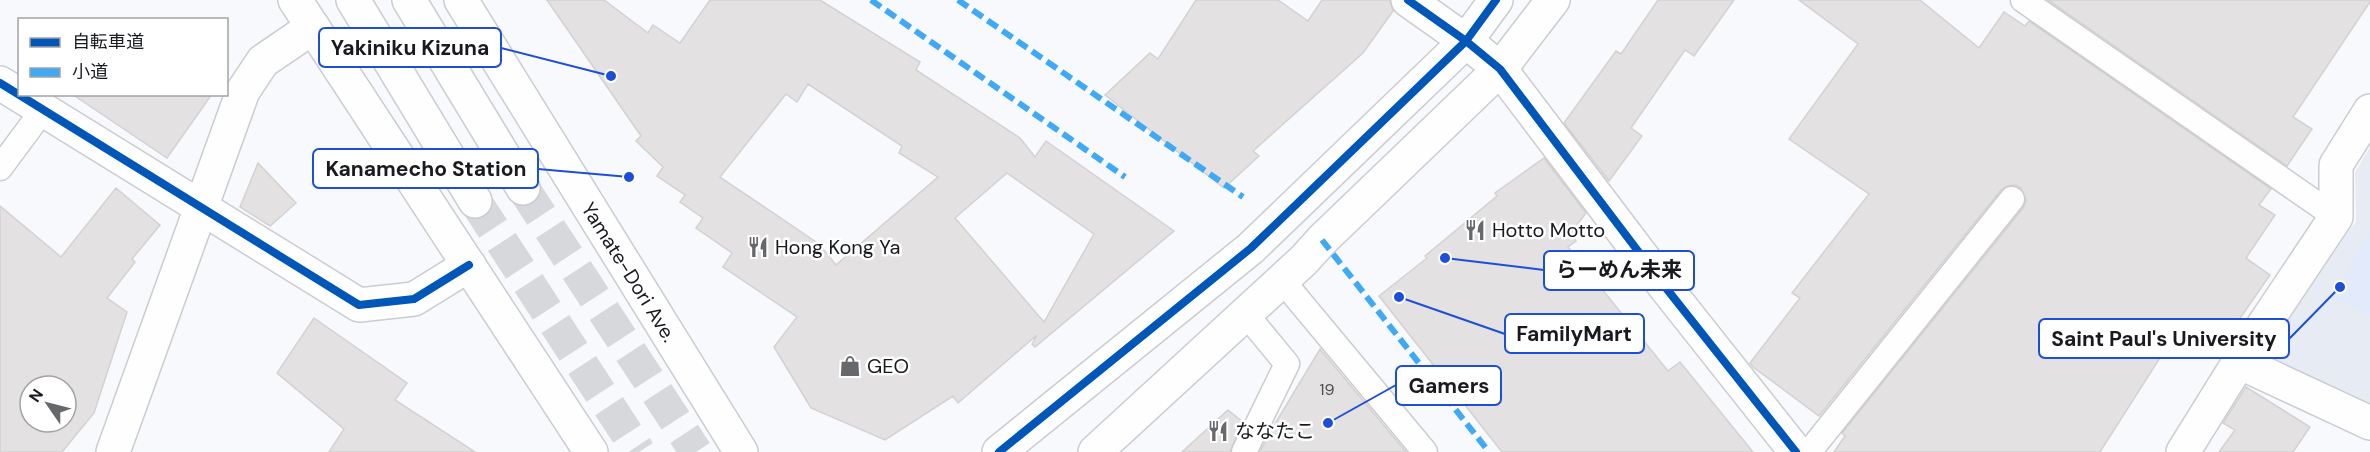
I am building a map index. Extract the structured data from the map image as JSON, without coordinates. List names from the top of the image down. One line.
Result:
{"streets":{"main road":["Yamate-Dori Ave."]},"places":{"other":["Yakiniku Kizuna","Kanamecho Station","らーめん未来","Saint Paul's University","FamilyMart","Gamers"],"restaurant":["Hotto Motto","Hong Kong Ya","ななたこ"],"shop":["GEO"]},"house_numbers":["19"],"legend":["自転車道","小道"],"north":"top left"}
